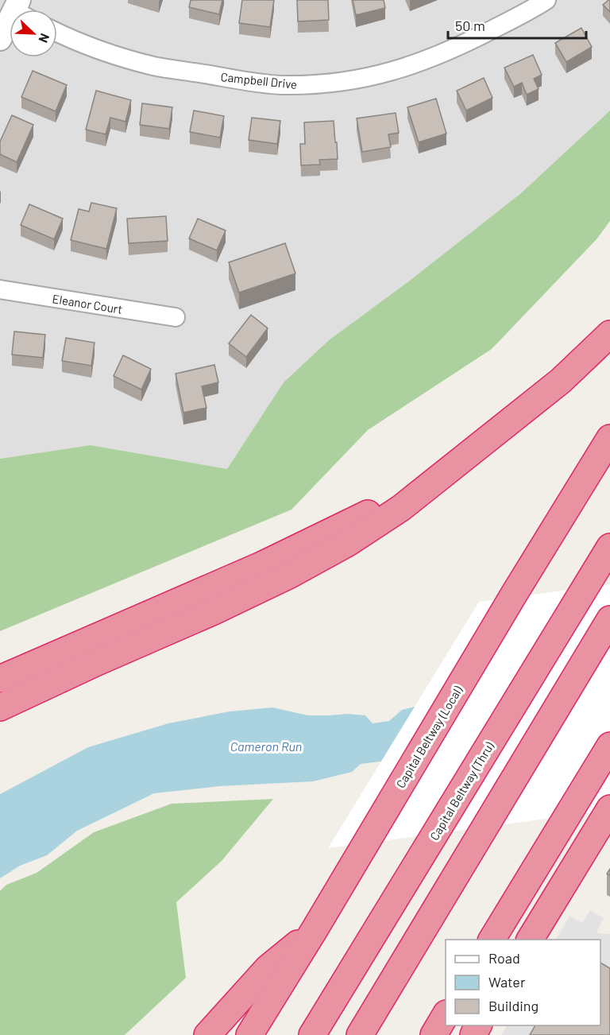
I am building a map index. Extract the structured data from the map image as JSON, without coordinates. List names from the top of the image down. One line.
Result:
{"streets":{"highway":["Capital Beltway (Local)","Capital Beltway (Thru)"],"street":["Campbell Drive","Eleanor Court"]},"water":["Cameron Run"],"legend":["Road","Water","Building"],"scale_bar":"50 m","north":"bottom right"}
